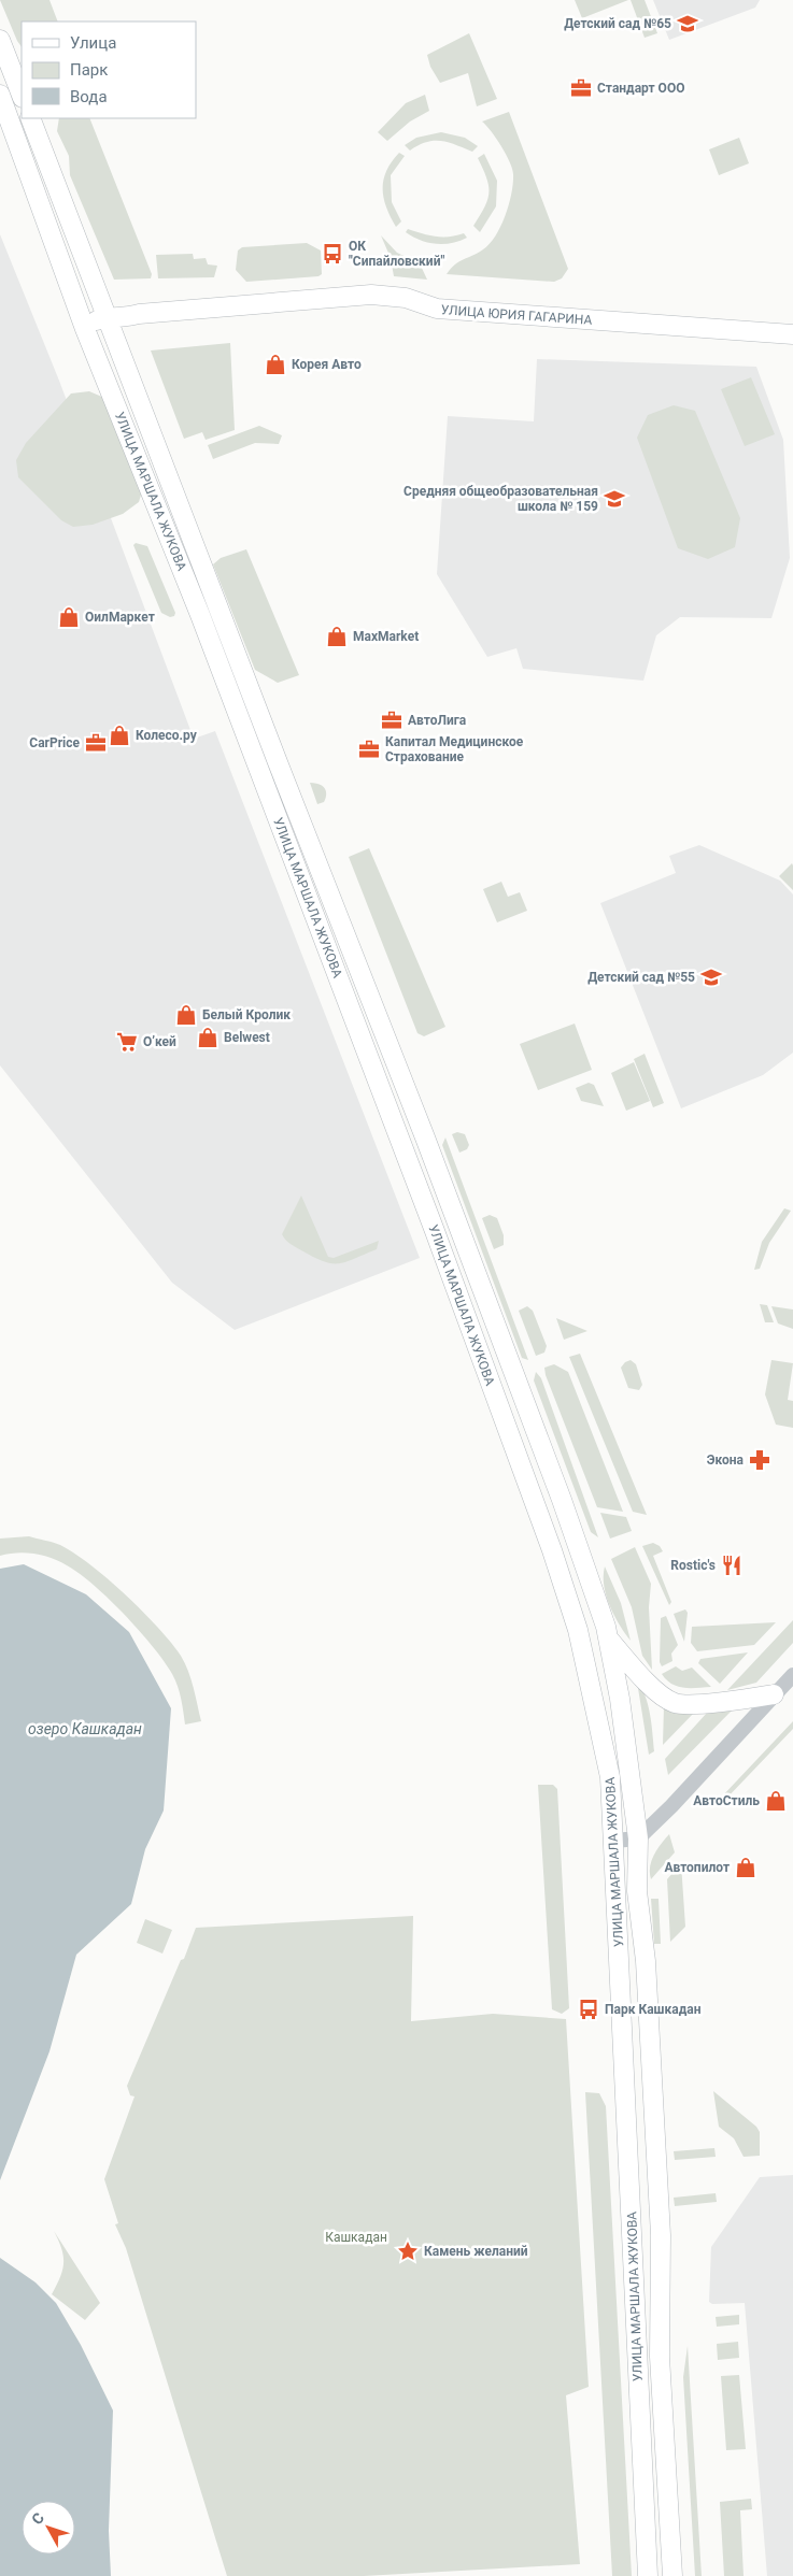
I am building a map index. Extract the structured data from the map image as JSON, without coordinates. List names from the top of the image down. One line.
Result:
{"streets":{"main road":["УЛИЦА ЮРИЯ ГАГАРИНА","УЛИЦА МАРШАЛА ЖУКОВА"]},"crossings":[["УЛИЦА ЮРИЯ ГАГАРИНА","УЛИЦА МАРШАЛА ЖУКОВА"]],"water":["озеро Кашкадан"],"parks":["Кашкадан"],"places":{"school or university":["Детский сад №65","Средняя общеобразовательная школа № 159","Детский сад №55"],"office":["Стандарт ООО","АвтоЛига","CarPrice","Капитал Медицинское Страхование"],"bus stop":["ОК \"Сипайловский\"","Парк Кашкадан"],"shop":["Корея Авто","ОилМаркет","MaxMarket","Колесо.ру","Белый Кролик","Belwest","АвтоСтиль","Автопилот"],"supermarket":["О’кей"],"pharmacy":["Экона"],"restaurant":["Rostic's"],"place":["Камень желаний"]},"legend":["Улица","Парк","Вода"],"north":"top left"}
